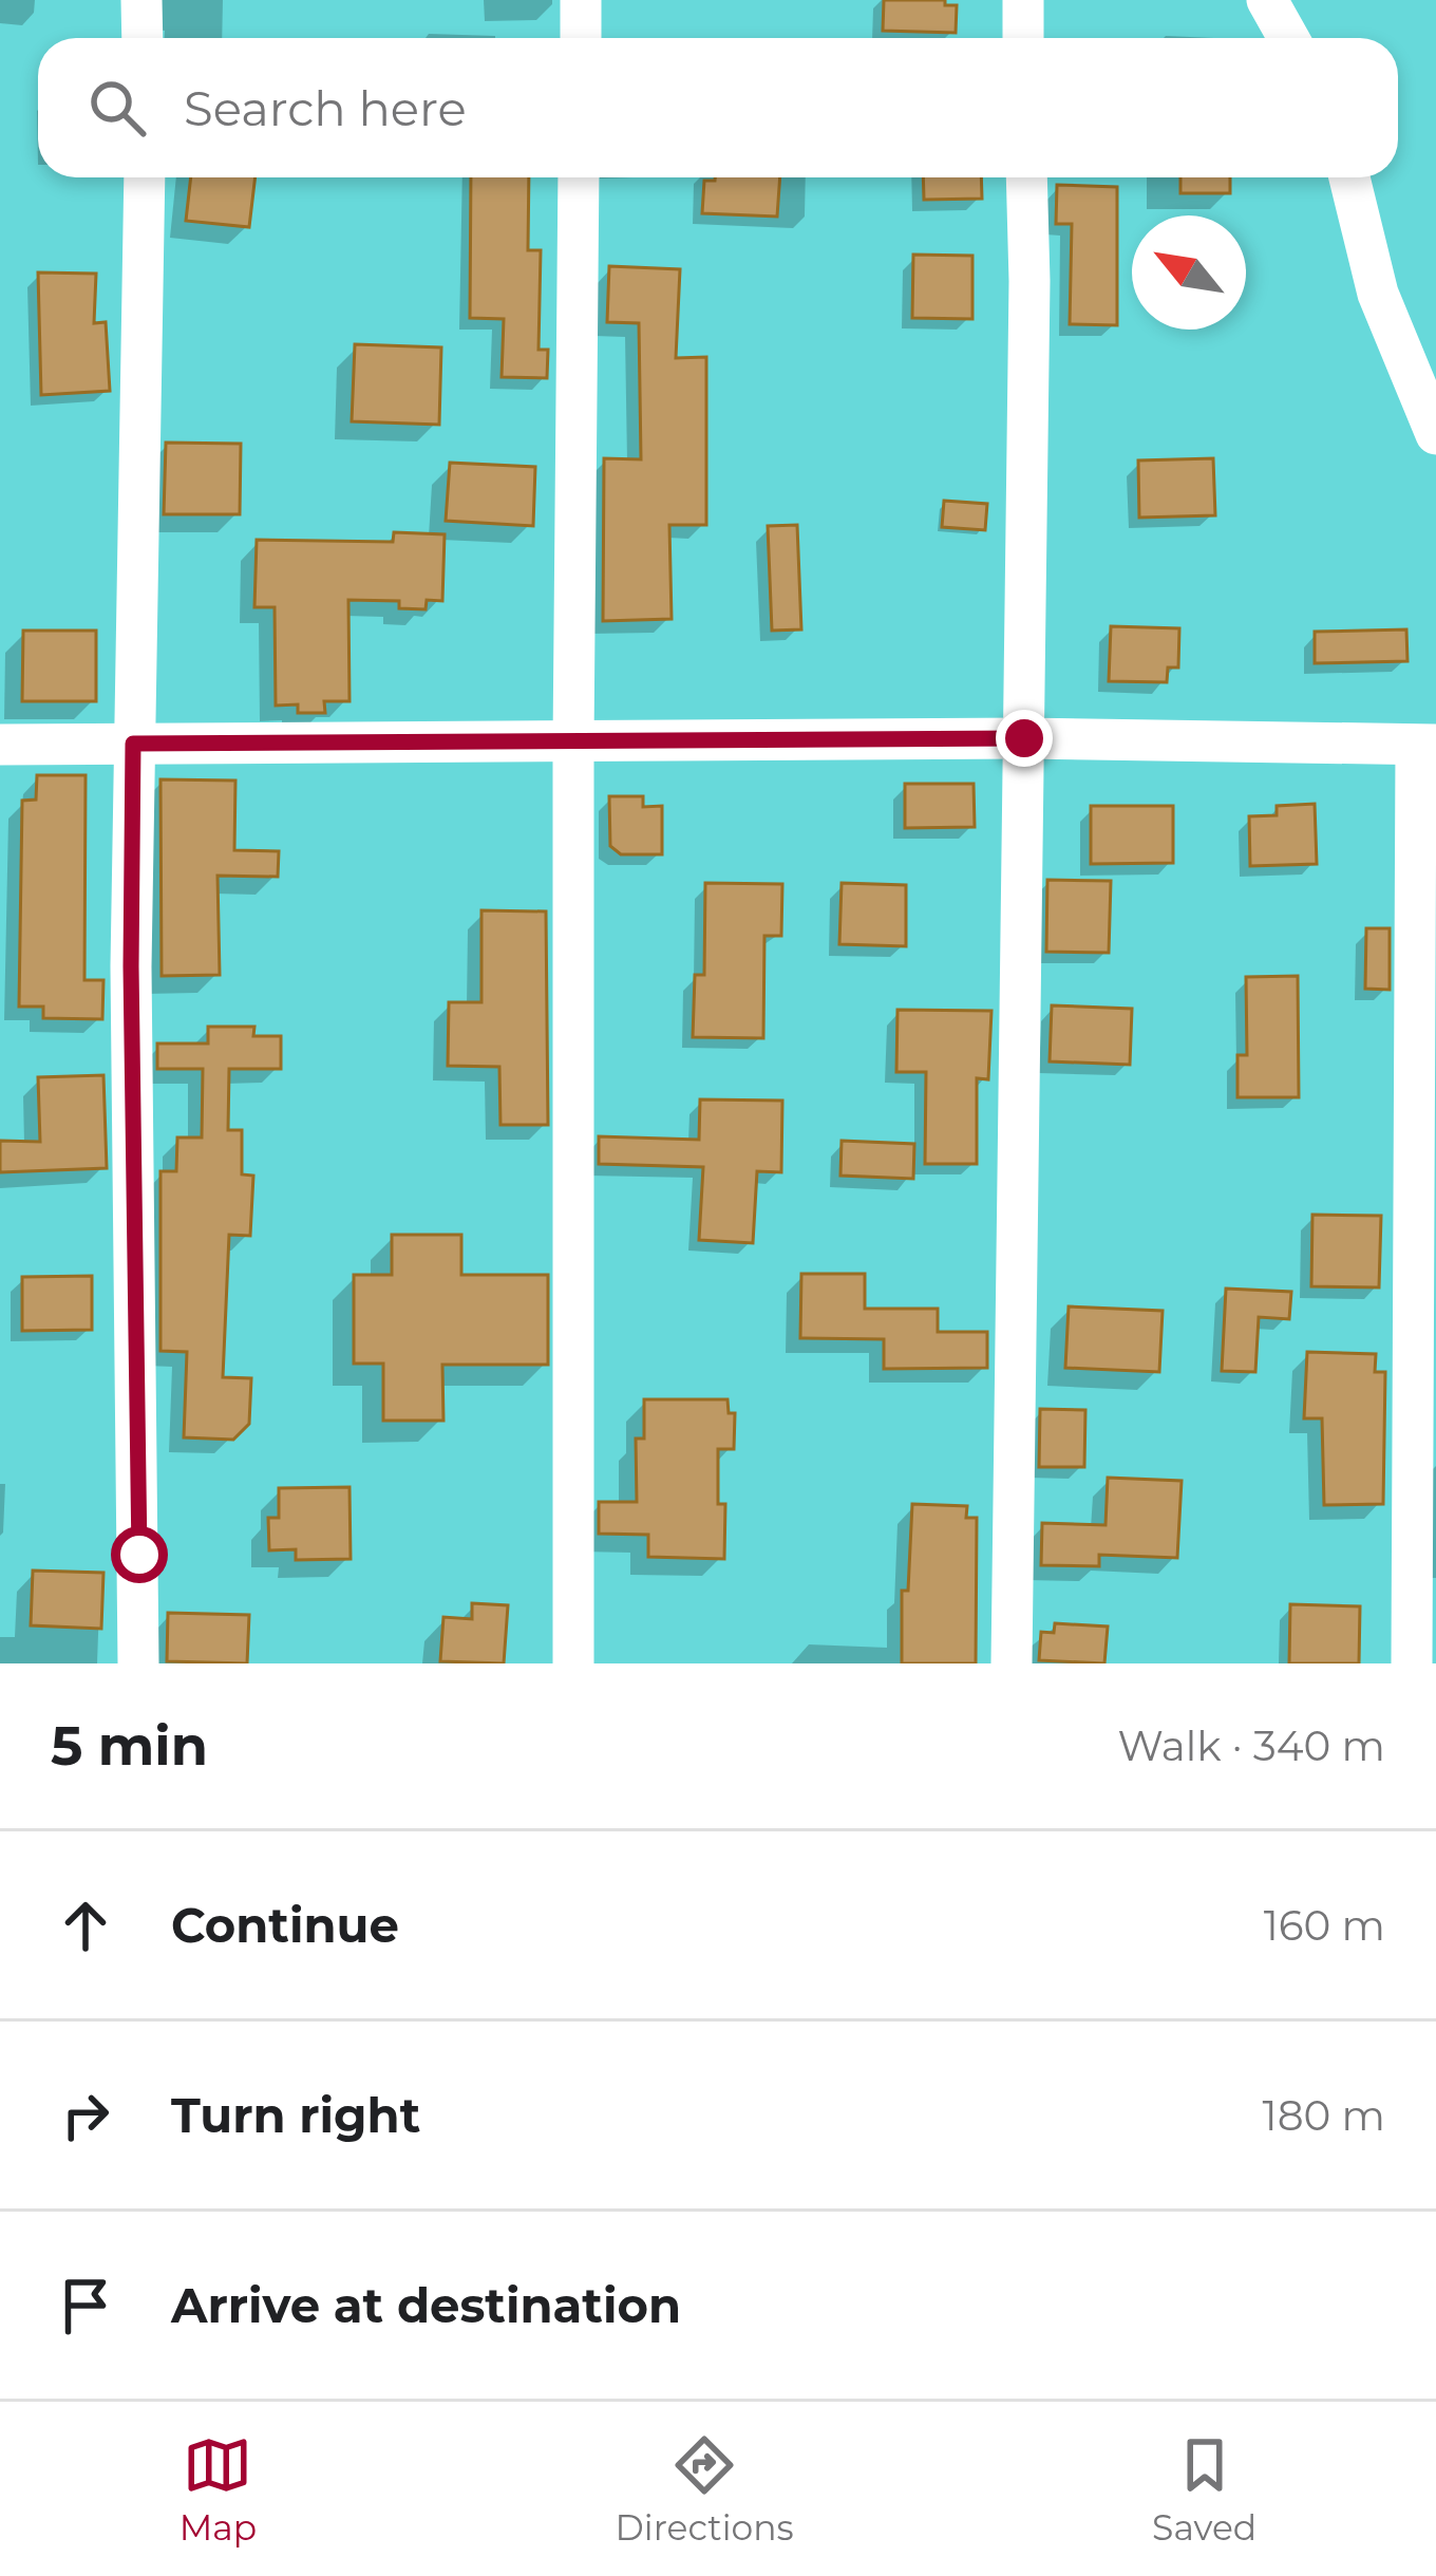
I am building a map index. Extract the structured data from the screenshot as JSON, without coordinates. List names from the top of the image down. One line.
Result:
{"north":"top left","page":{"search":"Search here","heading":["5 min","Walk · 340 m"],"list":[["Continue","160 m"],["Turn right","180 m"],"Arrive at destination"],"nav":["Map","Directions","Saved"]}}
